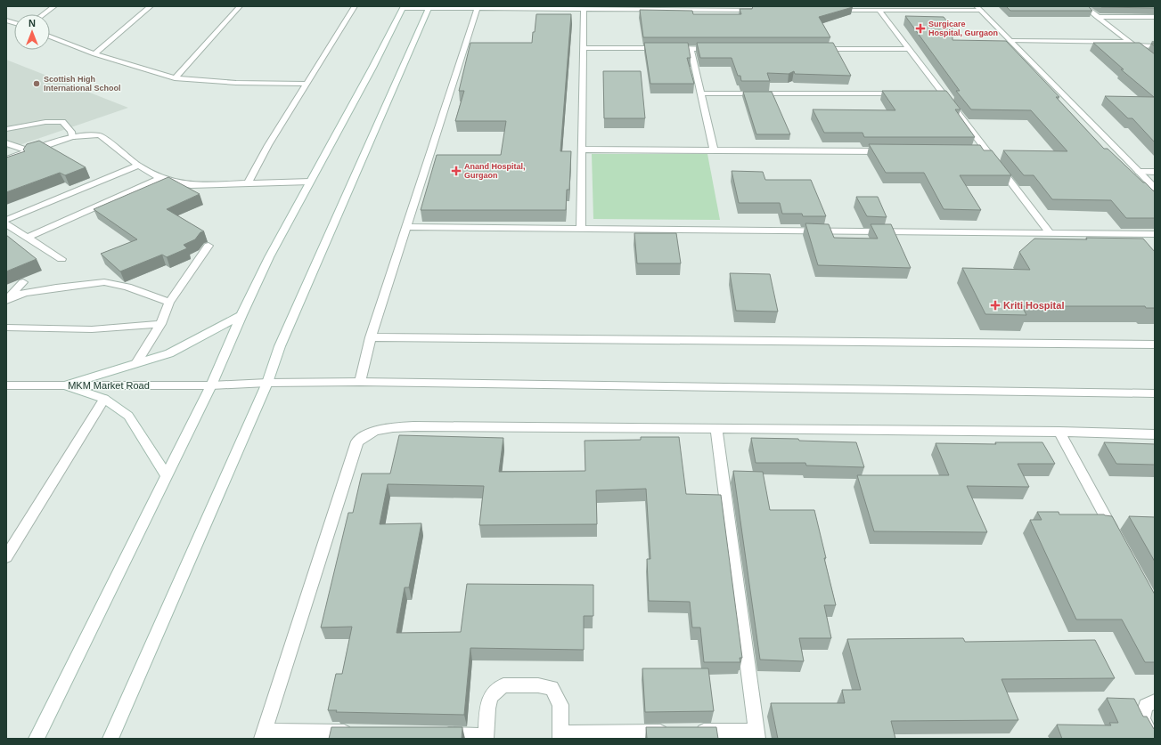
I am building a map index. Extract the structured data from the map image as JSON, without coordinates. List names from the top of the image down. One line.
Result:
{"streets":{"street":["MKM Market Road"]},"places":{"health":["Surgicare Hospital, Gurgaon","Anand Hospital, Gurgaon","Kriti Hospital"],"other":["Scottish High International School"]},"north":"top"}
